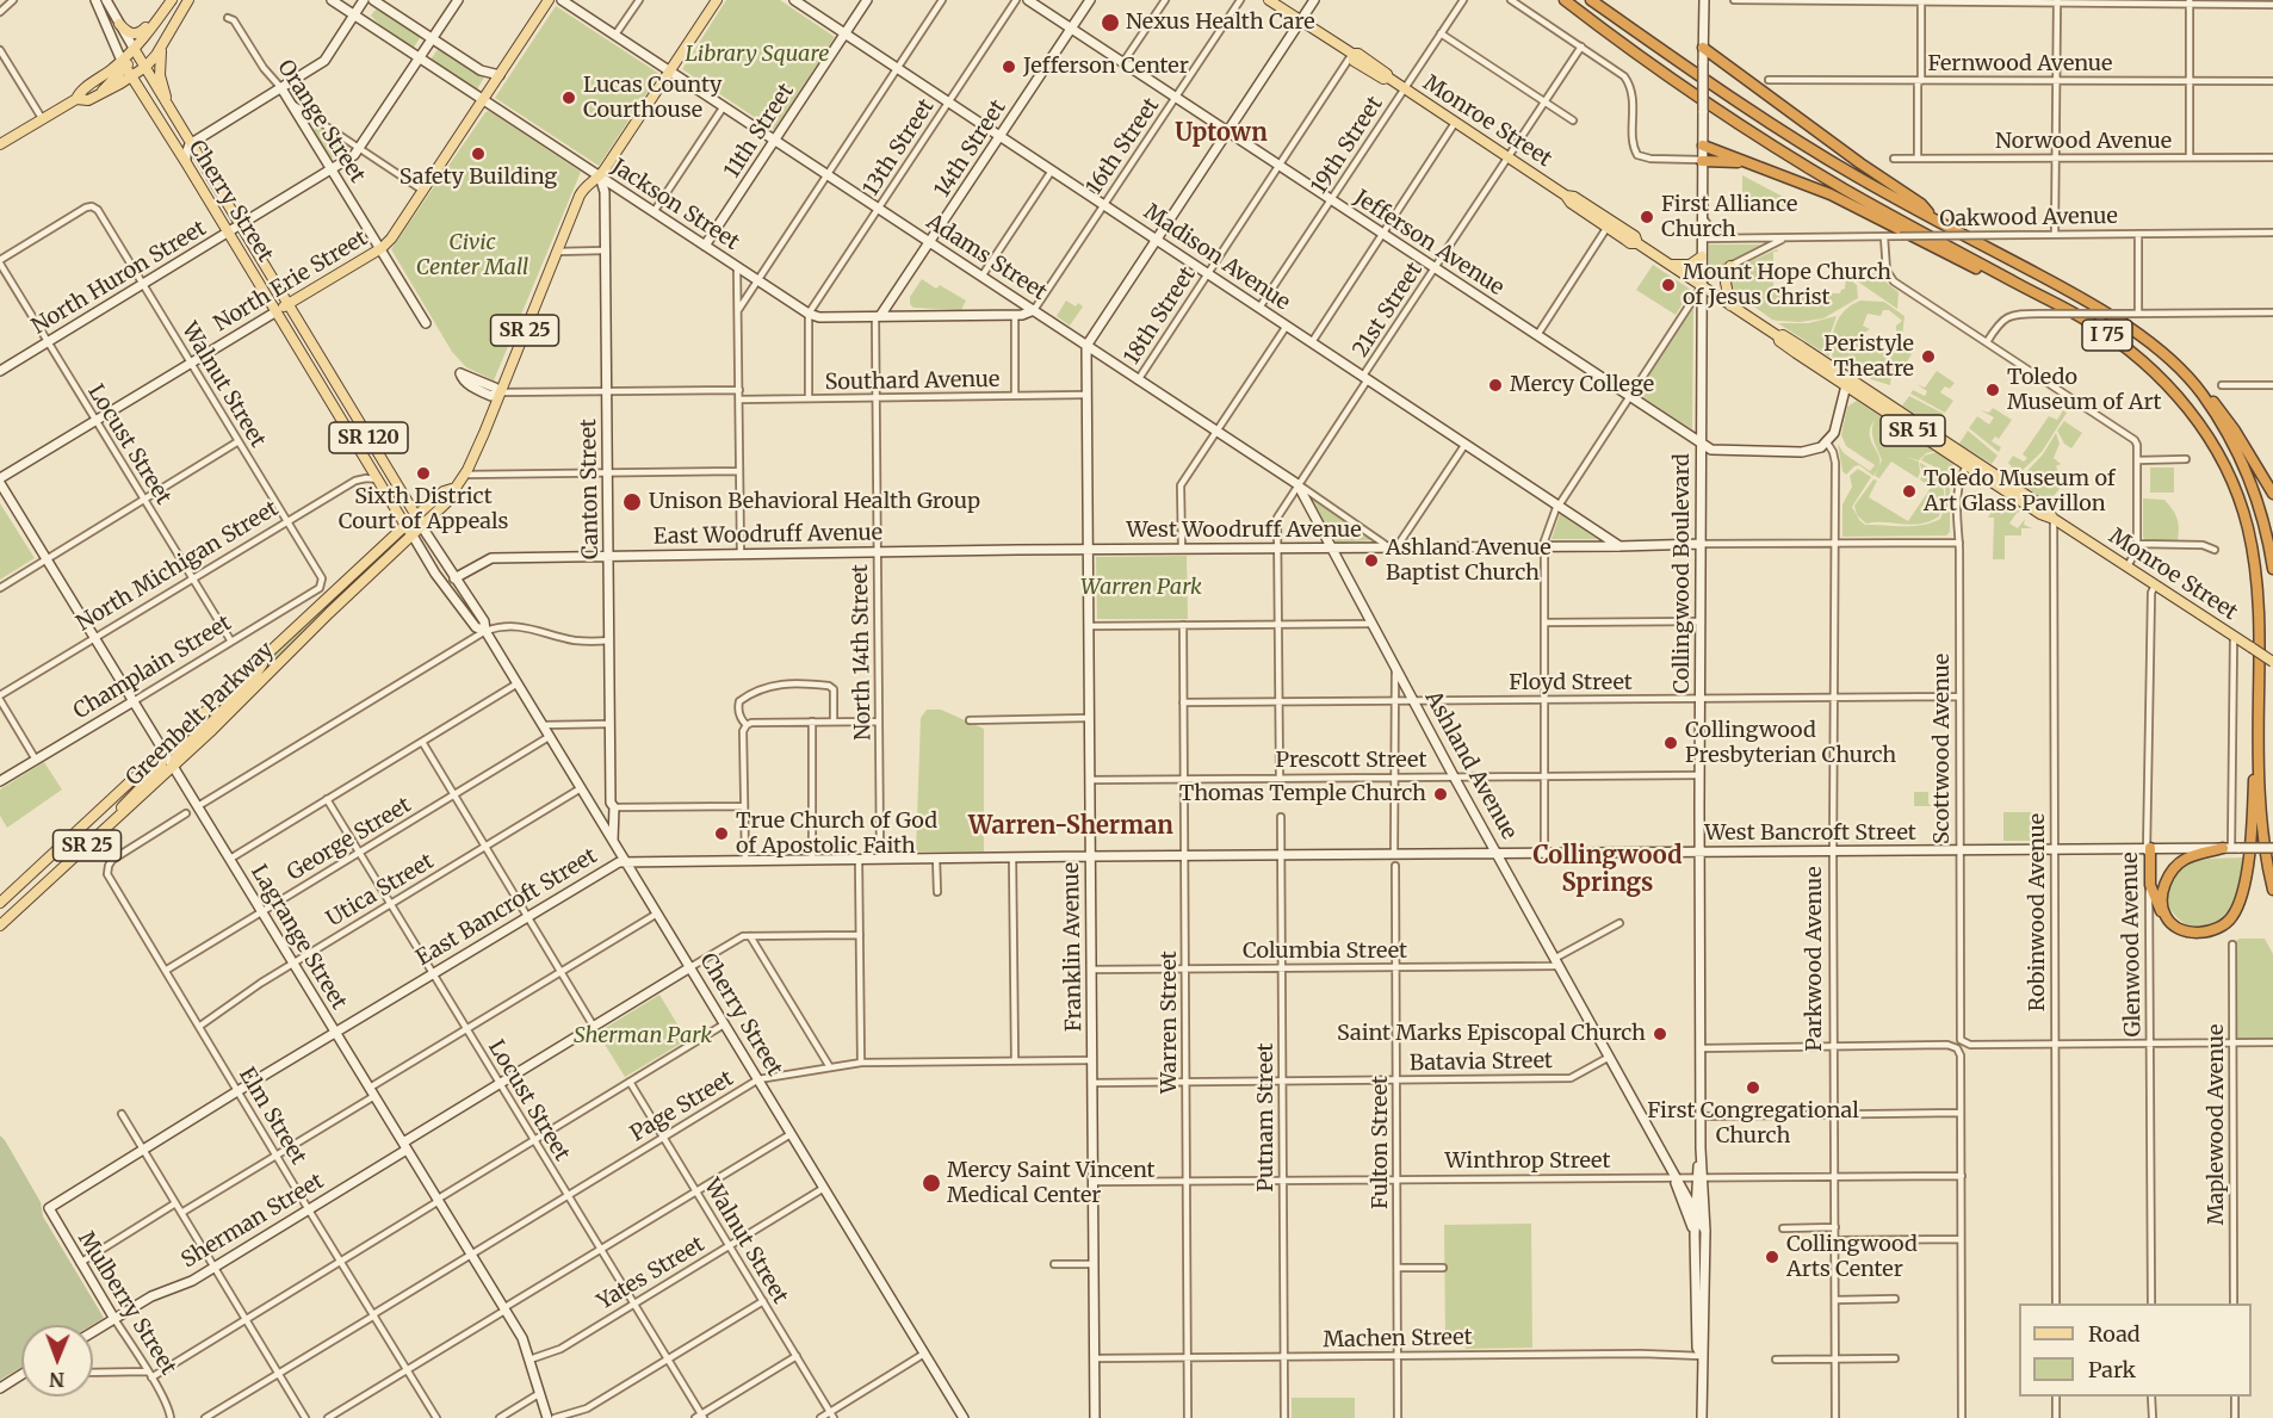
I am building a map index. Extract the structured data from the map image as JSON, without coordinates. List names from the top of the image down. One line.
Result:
{"streets":{"highway":["I 75"],"main road":["Monroe Street","Cherry Street","North Erie Street","SR 25","SR 51","SR 120","Greenbelt Parkway"],"street":["Fernwood Avenue","Orange Street","11th Street","Norwood Avenue","19th Street","16th Street","13th Street","14th Street","Jackson Street","Oakwood Avenue","Jefferson Avenue","Adams Street","Madison Avenue","North Huron Street","21st Street","18th Street","Southard Avenue","Walnut Street","Locust Street","Canton Street","West Woodruff Avenue","East Woodruff Avenue","North Michigan Street","Collingwood Boulevard","North 14th Street","Champlain Street","Floyd Street","Scottwood Avenue","Prescott Street","Ashland Avenue","West Bancroft Street","George Street","Utica Street","East Bancroft Street","Robinwood Avenue","Lagrange Street","Glenwood Avenue","Franklin Avenue","Columbia Street","Parkwood Avenue","Warren Street","Batavia Street","Page Street","Elm Street","Putnam Street","Maplewood Avenue","Fulton Street","Winthrop Street","Sherman Street","Yates Street","Mulberry Street","Machen Street"]},"crossings":[["Orange Street","North Huron Street"],["Orange Street","North Erie Street"],["Monroe Street","19th Street"],["Monroe Street","Oakwood Avenue"],["Monroe Street","21st Street"],["Monroe Street","18th Street"],["Monroe Street","Collingwood Boulevard"],["Monroe Street","Scottwood Avenue"],["Monroe Street","Robinwood Avenue"],["Monroe Street","Glenwood Avenue"],["11th Street","Jackson Street"],["11th Street","Adams Street"],["11th Street","Madison Avenue"],["19th Street","Jefferson Avenue"],["19th Street","Madison Avenue"],["16th Street","Jackson Street"],["16th Street","Jefferson Avenue"],["16th Street","Adams Street"],["16th Street","Madison Avenue"],["13th Street","Jackson Street"],["13th Street","Adams Street"],["13th Street","Madison Avenue"],["14th Street","Jackson Street"],["14th Street","Jefferson Avenue"],["14th Street","Adams Street"],["14th Street","Madison Avenue"],["14th Street","North 14th Street"],["Cherry Street","North Huron Street"],["Cherry Street","North Erie Street"],["Cherry Street","SR 25"],["Cherry Street","Canton Street"],["Cherry Street","East Woodruff Avenue"],["Cherry Street","North Michigan Street"],["Cherry Street","Greenbelt Parkway"],["Cherry Street","George Street"],["Cherry Street","Utica Street"],["Cherry Street","East Bancroft Street"],["Cherry Street","Page Street"],["Cherry Street","Sherman Street"],["Cherry Street","Yates Street"],["Jackson Street","Adams Street"],["Jackson Street","North Huron Street"],["Jackson Street","North Erie Street"],["Jackson Street","SR 25"],["Jackson Street","Canton Street"],["Jackson Street","North 14th Street"],["Oakwood Avenue","Collingwood Boulevard"],["Jefferson Avenue","21st Street"],["Jefferson Avenue","18th Street"],["Jefferson Avenue","Collingwood Boulevard"],["Jefferson Avenue","Parkwood Avenue"],["Adams Street","21st Street"],["Adams Street","18th Street"],["Adams Street","SR 25"],["Adams Street","West Woodruff Avenue"],["Adams Street","Ashland Avenue"],["Adams Street","Franklin Avenue"],["Madison Avenue","21st Street"],["Madison Avenue","18th Street"],["Madison Avenue","West Woodruff Avenue"],["North Huron Street","Walnut Street"],["North Huron Street","Locust Street"],["North Erie Street","Walnut Street"],["North Erie Street","Locust Street"],["North Erie Street","Lagrange Street"],["21st Street","Ashland Avenue"],["SR 25","Canton Street"],["SR 25","Greenbelt Parkway"],["Southard Avenue","North 14th Street"],["Southard Avenue","Franklin Avenue"],["Walnut Street","Locust Street"],["Walnut Street","North Michigan Street"],["Walnut Street","Champlain Street"],["Walnut Street","Page Street"],["Walnut Street","Yates Street"],["Locust Street","North Michigan Street"],["Locust Street","Champlain Street"],["Locust Street","George Street"],["Locust Street","Utica Street"],["Locust Street","East Bancroft Street"],["Locust Street","Page Street"],["Locust Street","Sherman Street"],["Locust Street","Yates Street"],["Canton Street","East Woodruff Avenue"],["West Woodruff Avenue","East Woodruff Avenue"],["West Woodruff Avenue","Collingwood Boulevard"],["West Woodruff Avenue","Scottwood Avenue"],["West Woodruff Avenue","Ashland Avenue"],["West Woodruff Avenue","Franklin Avenue"],["West Woodruff Avenue","Parkwood Avenue"],["East Woodruff Avenue","North 14th Street"],["East Woodruff Avenue","Franklin Avenue"],["North Michigan Street","Lagrange Street"],["Collingwood Boulevard","Floyd Street"],["Collingwood Boulevard","Prescott Street"],["Collingwood Boulevard","Ashland Avenue"],["Collingwood Boulevard","West Bancroft Street"],["Collingwood Boulevard","Winthrop Street"],["Collingwood Boulevard","Machen Street"],["North 14th Street","East Bancroft Street"],["Champlain Street","Lagrange Street"],["Floyd Street","Scottwood Avenue"],["Floyd Street","Ashland Avenue"],["Floyd Street","Parkwood Avenue"],["Floyd Street","Warren Street"],["Greenbelt Parkway","Lagrange Street"],["Scottwood Avenue","West Bancroft Street"],["Scottwood Avenue","Robinwood Avenue"],["Prescott Street","Ashland Avenue"],["Prescott Street","Franklin Avenue"],["Prescott Street","Warren Street"],["Ashland Avenue","West Bancroft Street"],["Ashland Avenue","Columbia Street"],["Ashland Avenue","Batavia Street"],["Ashland Avenue","Winthrop Street"],["West Bancroft Street","East Bancroft Street"],["West Bancroft Street","Robinwood Avenue"],["West Bancroft Street","Glenwood Avenue"],["West Bancroft Street","Franklin Avenue"],["West Bancroft Street","Parkwood Avenue"],["West Bancroft Street","Warren Street"],["West Bancroft Street","Putnam Street"],["George Street","Lagrange Street"],["George Street","Elm Street"],["Utica Street","Lagrange Street"],["Utica Street","Elm Street"],["East Bancroft Street","Lagrange Street"],["East Bancroft Street","Franklin Avenue"],["East Bancroft Street","Elm Street"],["East Bancroft Street","Mulberry Street"],["Lagrange Street","Page Street"],["Lagrange Street","Sherman Street"],["Lagrange Street","Yates Street"],["Franklin Avenue","Columbia Street"],["Franklin Avenue","Batavia Street"],["Franklin Avenue","Page Street"],["Franklin Avenue","Winthrop Street"],["Franklin Avenue","Machen Street"],["Columbia Street","Warren Street"],["Columbia Street","Putnam Street"],["Columbia Street","Fulton Street"],["Parkwood Avenue","Winthrop Street"],["Warren Street","Batavia Street"],["Warren Street","Winthrop Street"],["Warren Street","Machen Street"],["Batavia Street","Putnam Street"],["Batavia Street","Fulton Street"],["Page Street","Elm Street"],["Elm Street","Sherman Street"],["Putnam Street","Winthrop Street"],["Putnam Street","Machen Street"],["Fulton Street","Winthrop Street"],["Fulton Street","Machen Street"],["Sherman Street","Mulberry Street"]],"districts":["Uptown","Warren-Sherman","Collingwood Springs"],"parks":["Library Square","Civic Center Mall","Warren Park","Sherman Park"],"places":["Nexus Health Care","Jefferson Center","Lucas County Courthouse","Safety Building","First Alliance Church","Mount Hope Church of Jesus Christ","Peristyle Theatre","Mercy College","Toledo Museum of Art","Sixth District Court of Appeals","Toledo Museum of Art Glass Pavillon","Unison Behavioral Health Group","Ashland Avenue Baptist Church","Collingwood Presbyterian Church","Thomas Temple Church","True Church of God of Apostolic Faith","Saint Marks Episcopal Church","First Congregational Church","Mercy Saint Vincent Medical Center","Collingwood Arts Center"],"legend":["Road","Park"],"north":"bottom"}
